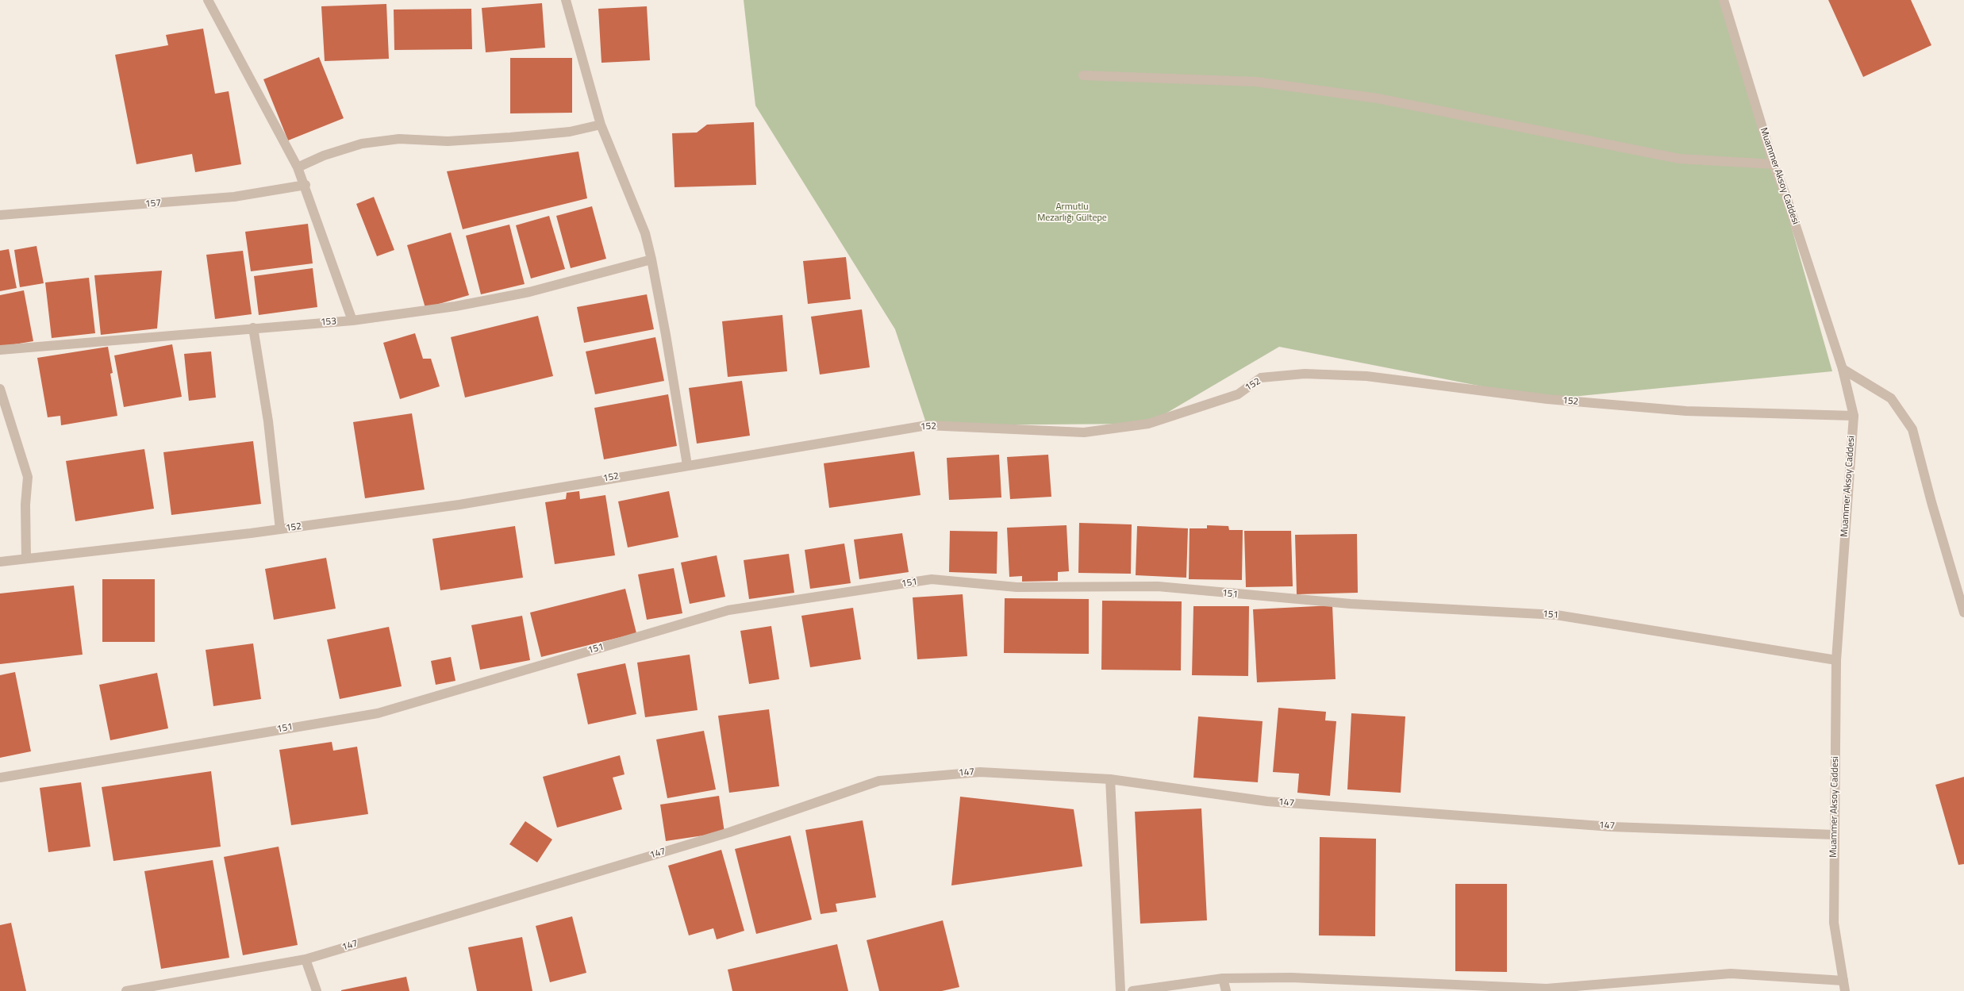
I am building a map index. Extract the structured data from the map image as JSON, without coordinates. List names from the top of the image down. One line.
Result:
{"streets":{"street":["Muammer Aksoy Caddesi","157","153","152","151","147"]},"crossings":[["Muammer Aksoy Caddesi","152"],["Muammer Aksoy Caddesi","151"],["Muammer Aksoy Caddesi","147"]],"parks":["Armutlu Mezarlığı Gültepe"]}
